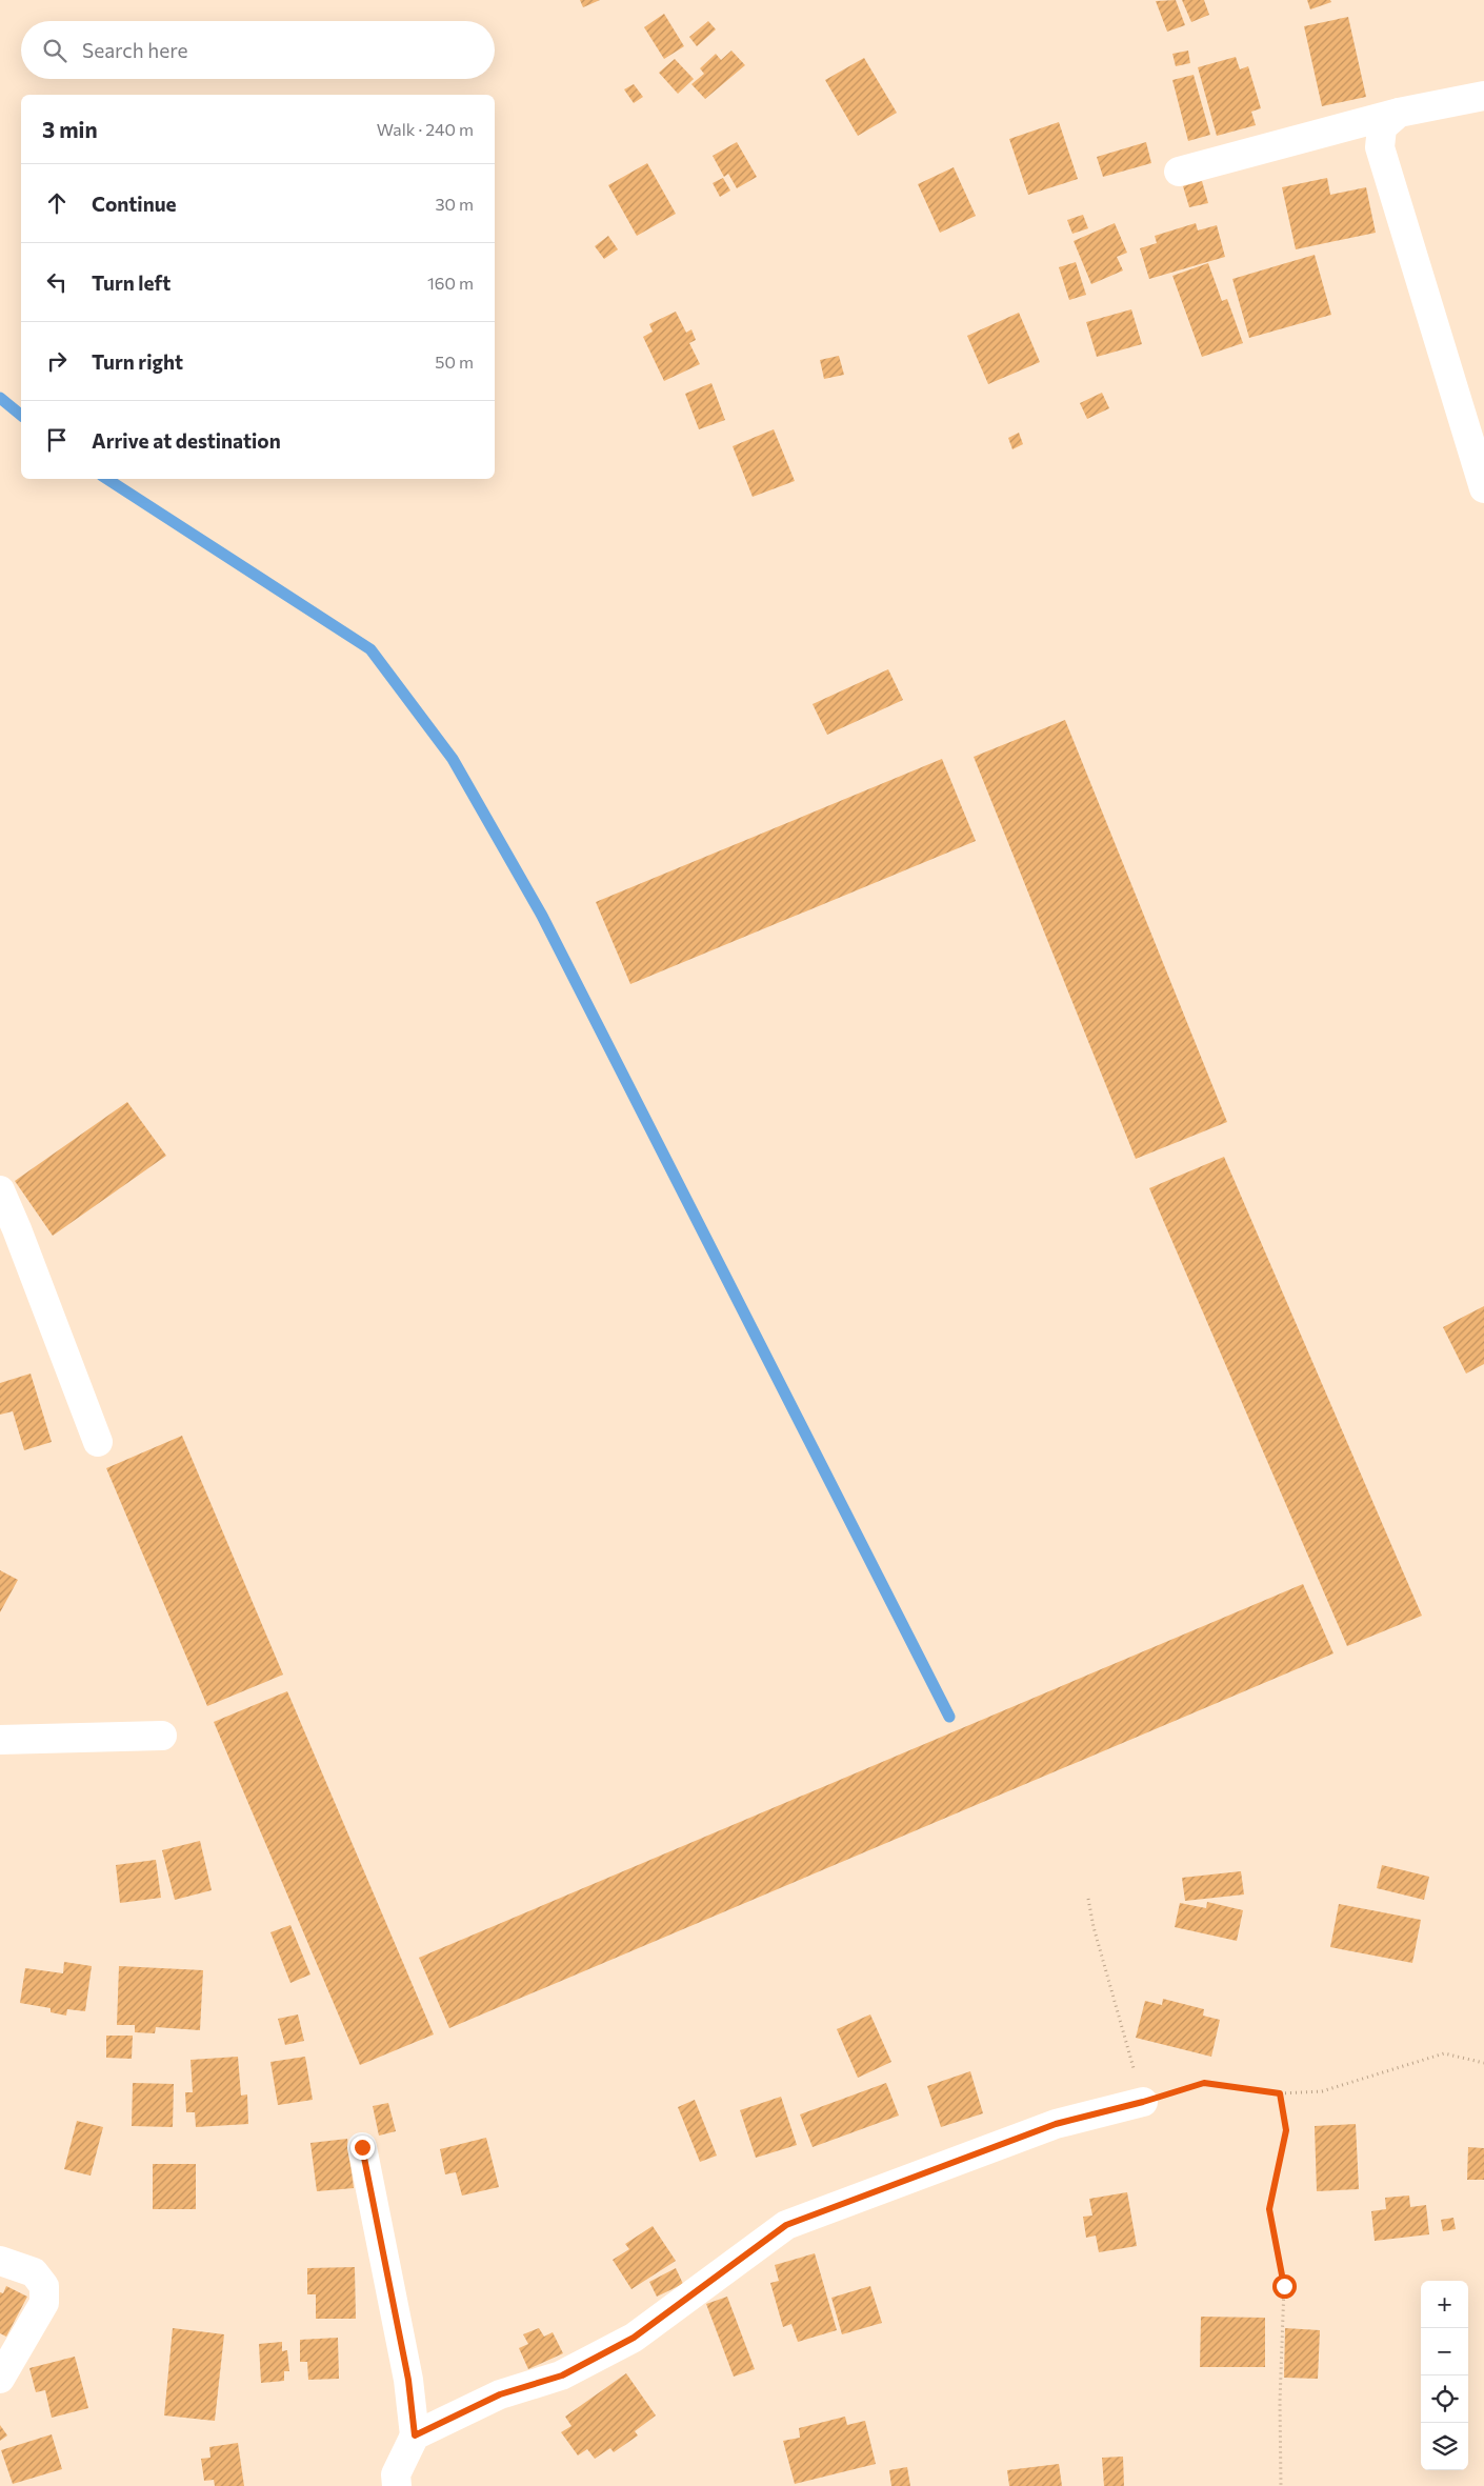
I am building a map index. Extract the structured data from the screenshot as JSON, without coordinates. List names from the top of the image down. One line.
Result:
{"page":{"search":"Search here","heading":["3 min","Walk · 240 m"],"list":[["Continue","30 m"],["Turn left","160 m"],["Turn right","50 m"],"Arrive at destination"],"map_buttons":["+","−"]}}
